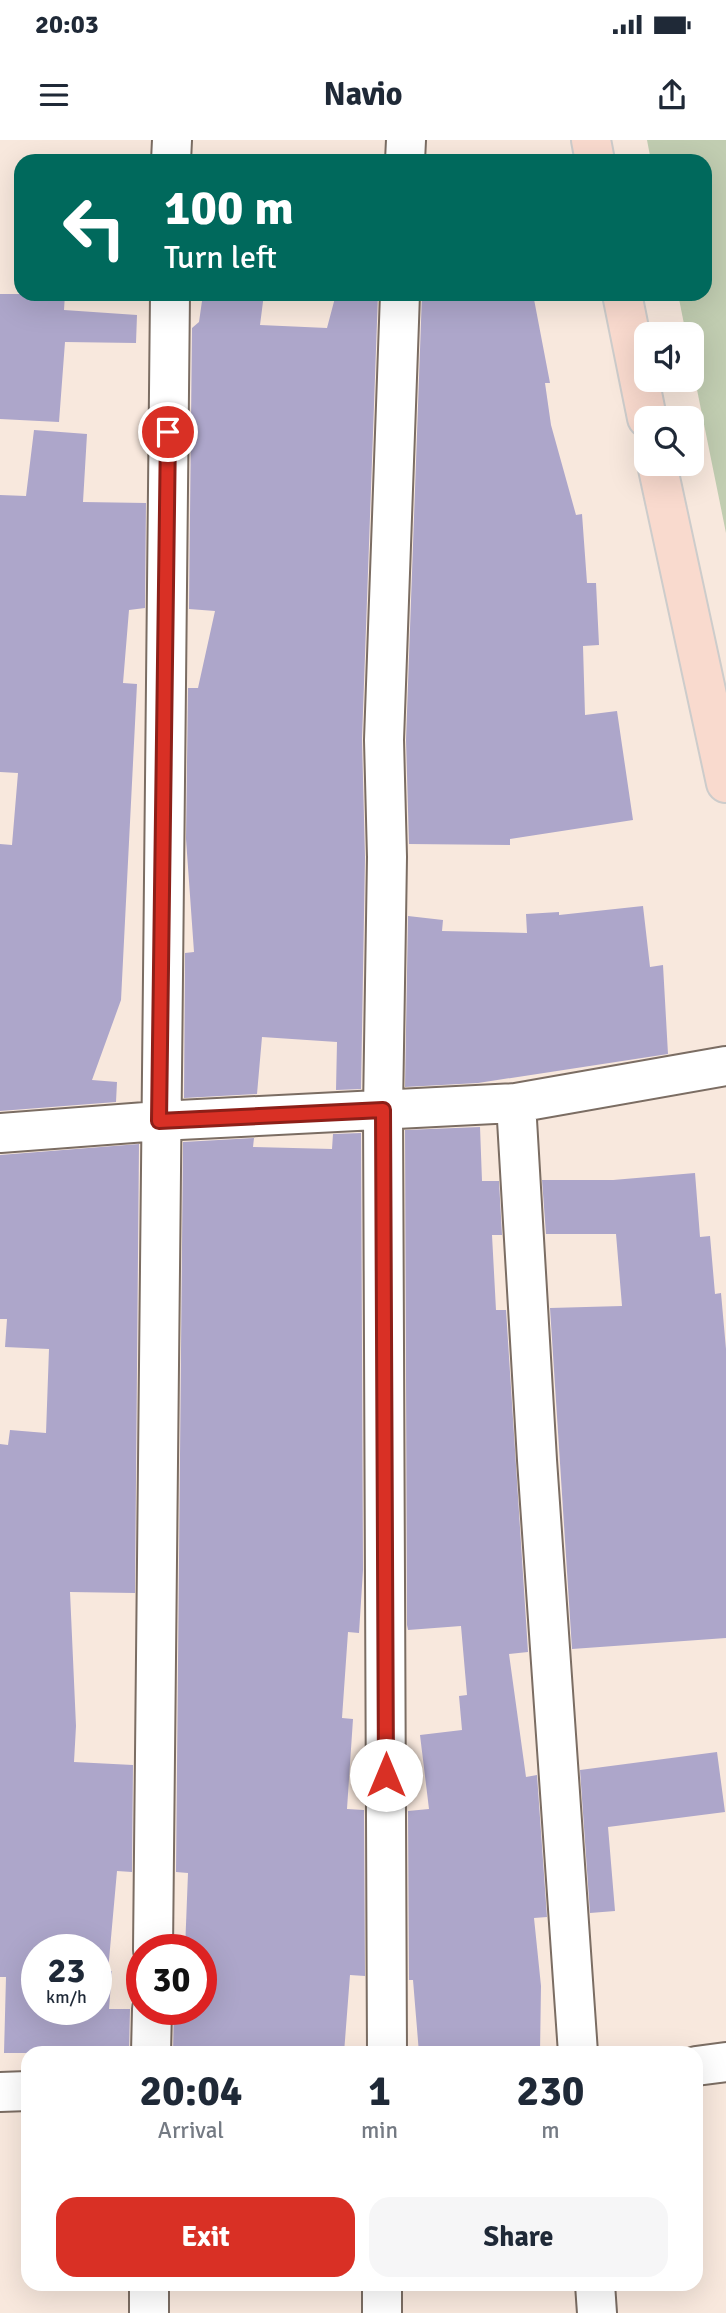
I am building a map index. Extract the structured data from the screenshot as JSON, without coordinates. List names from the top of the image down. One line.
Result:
{"page":{"status":"20:03","header":"Navio","turn":["100 m","Turn left"],"speed":"23 km/h","limit":"30","eta":["20:04","Arrival","1","min","230","m"],"buttons":["Exit","Share"]}}
